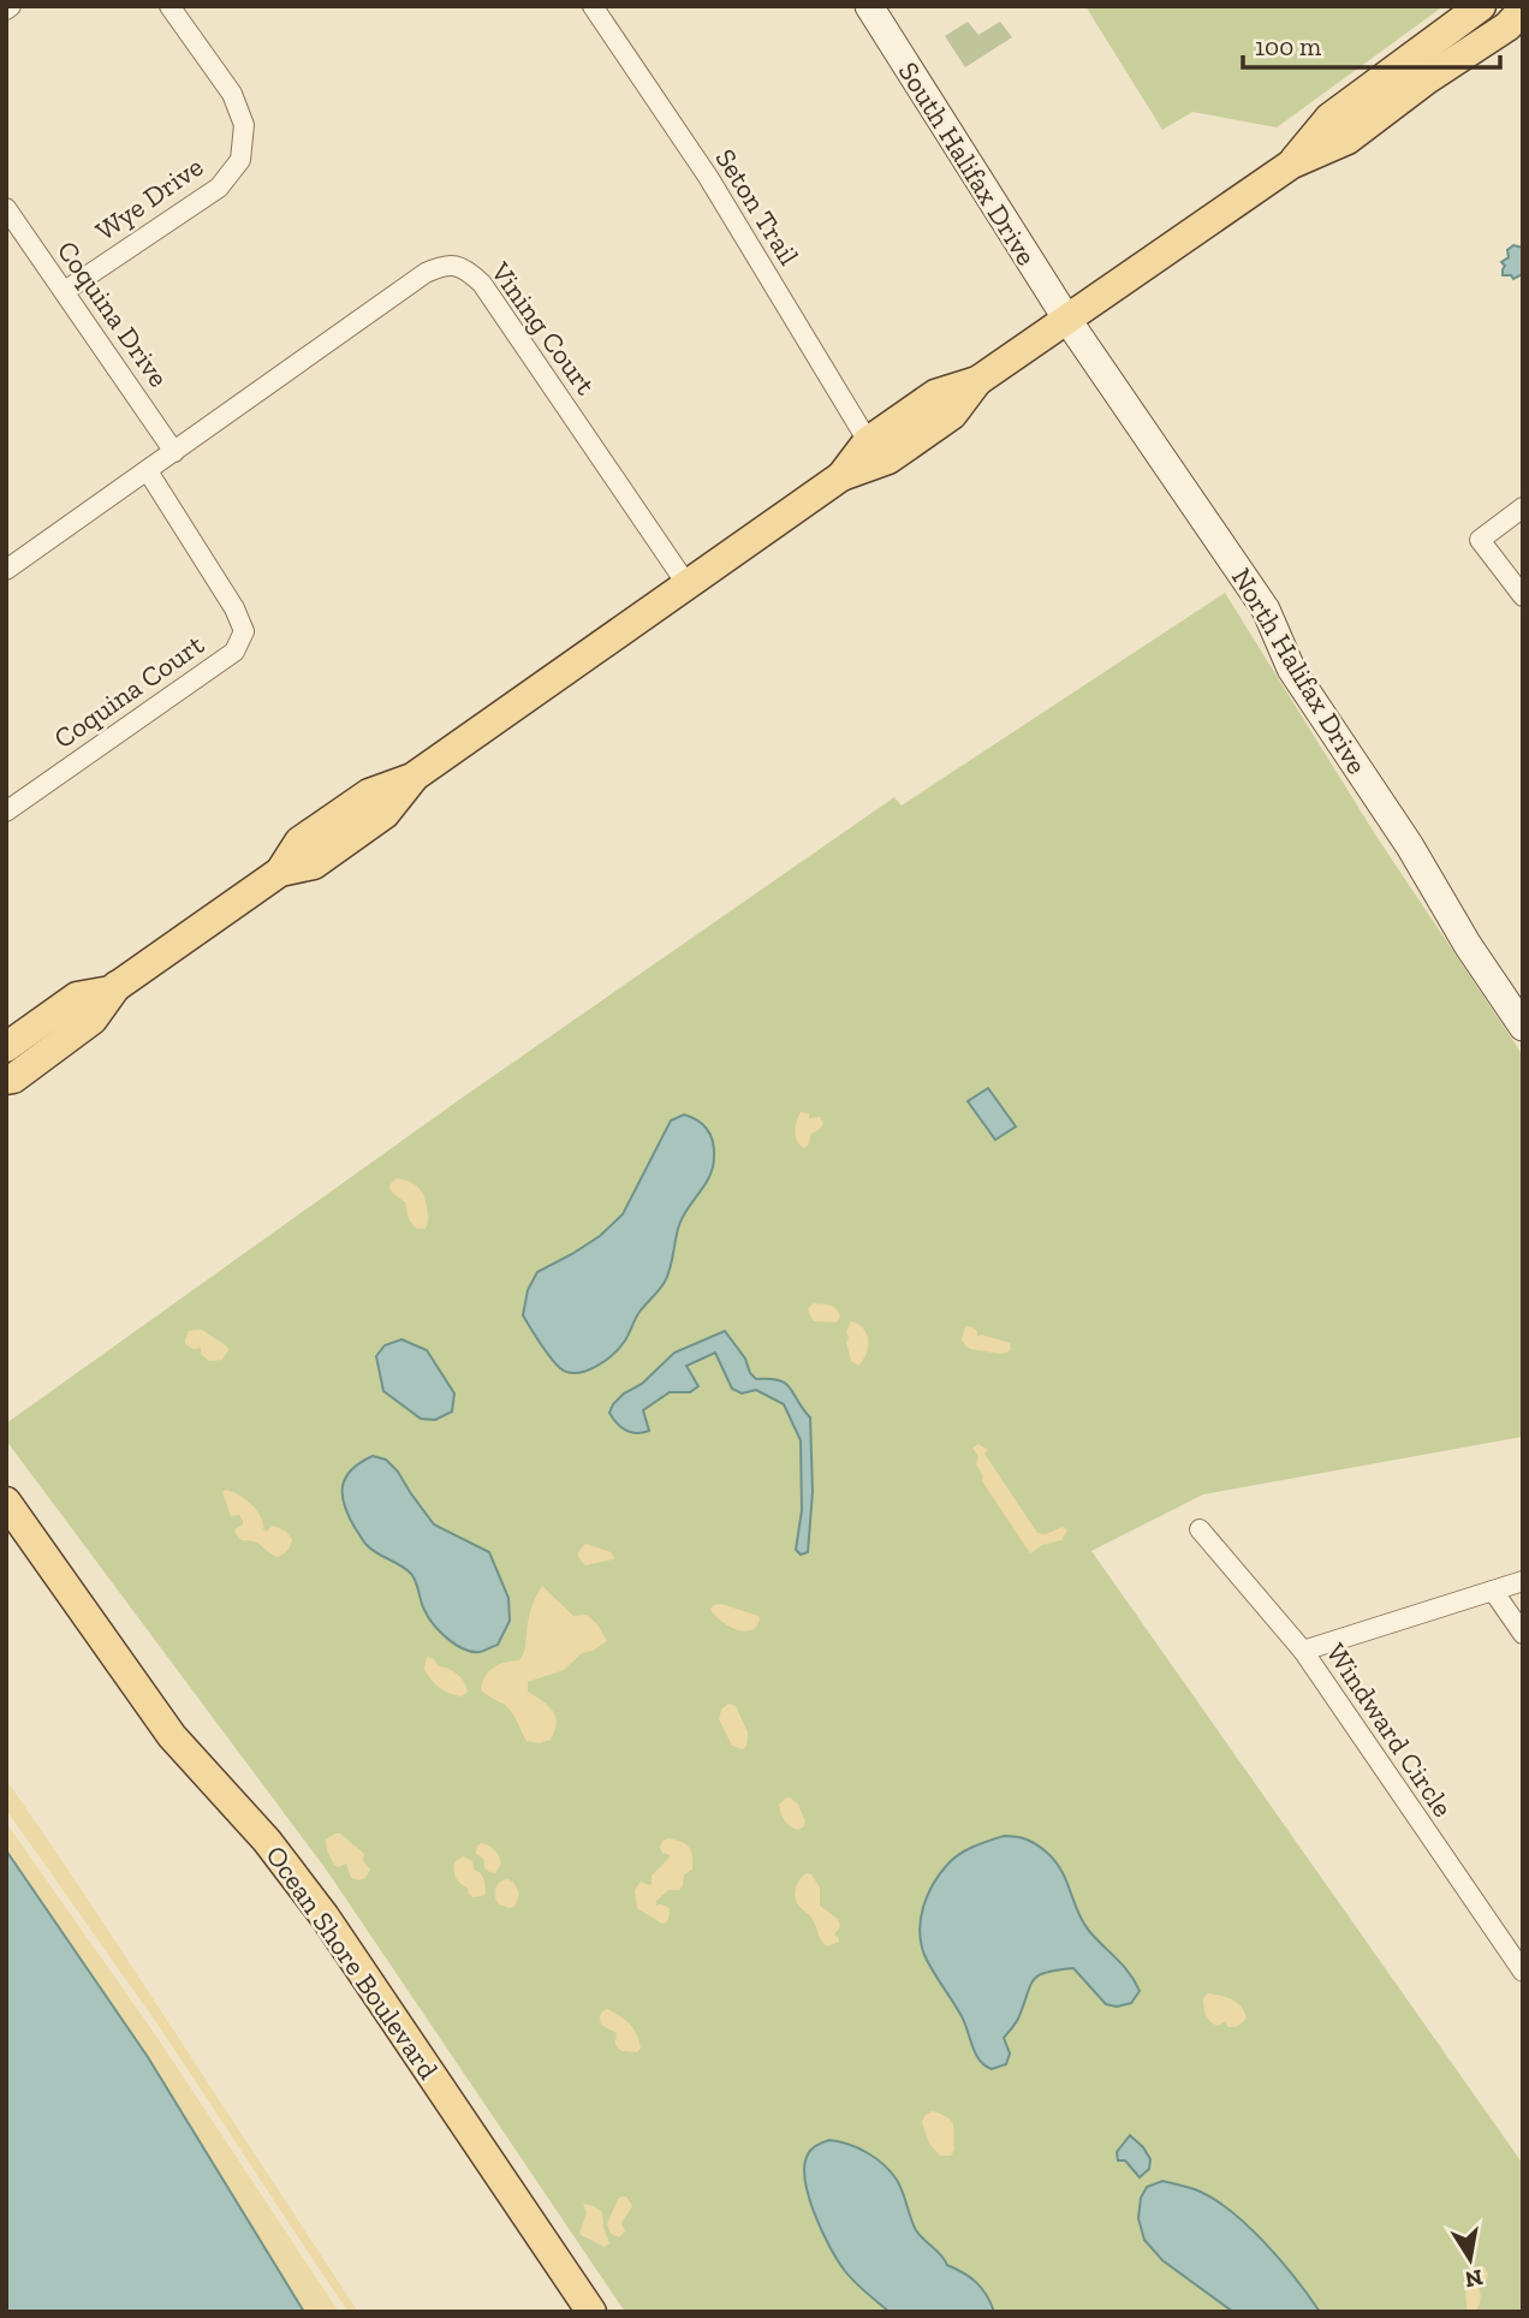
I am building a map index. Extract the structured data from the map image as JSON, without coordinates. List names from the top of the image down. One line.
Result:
{"streets":{"main road":["Ocean Shore Boulevard"],"street":["South Halifax Drive","Wye Drive","Seton Trail","Coquina Drive","Vining Court","North Halifax Drive","Coquina Court","Windward Circle"]},"crossings":[["South Halifax Drive","North Halifax Drive"],["Wye Drive","Coquina Drive"],["Coquina Drive","Vining Court"]],"scale_bar":"100 m","north":"bottom"}
